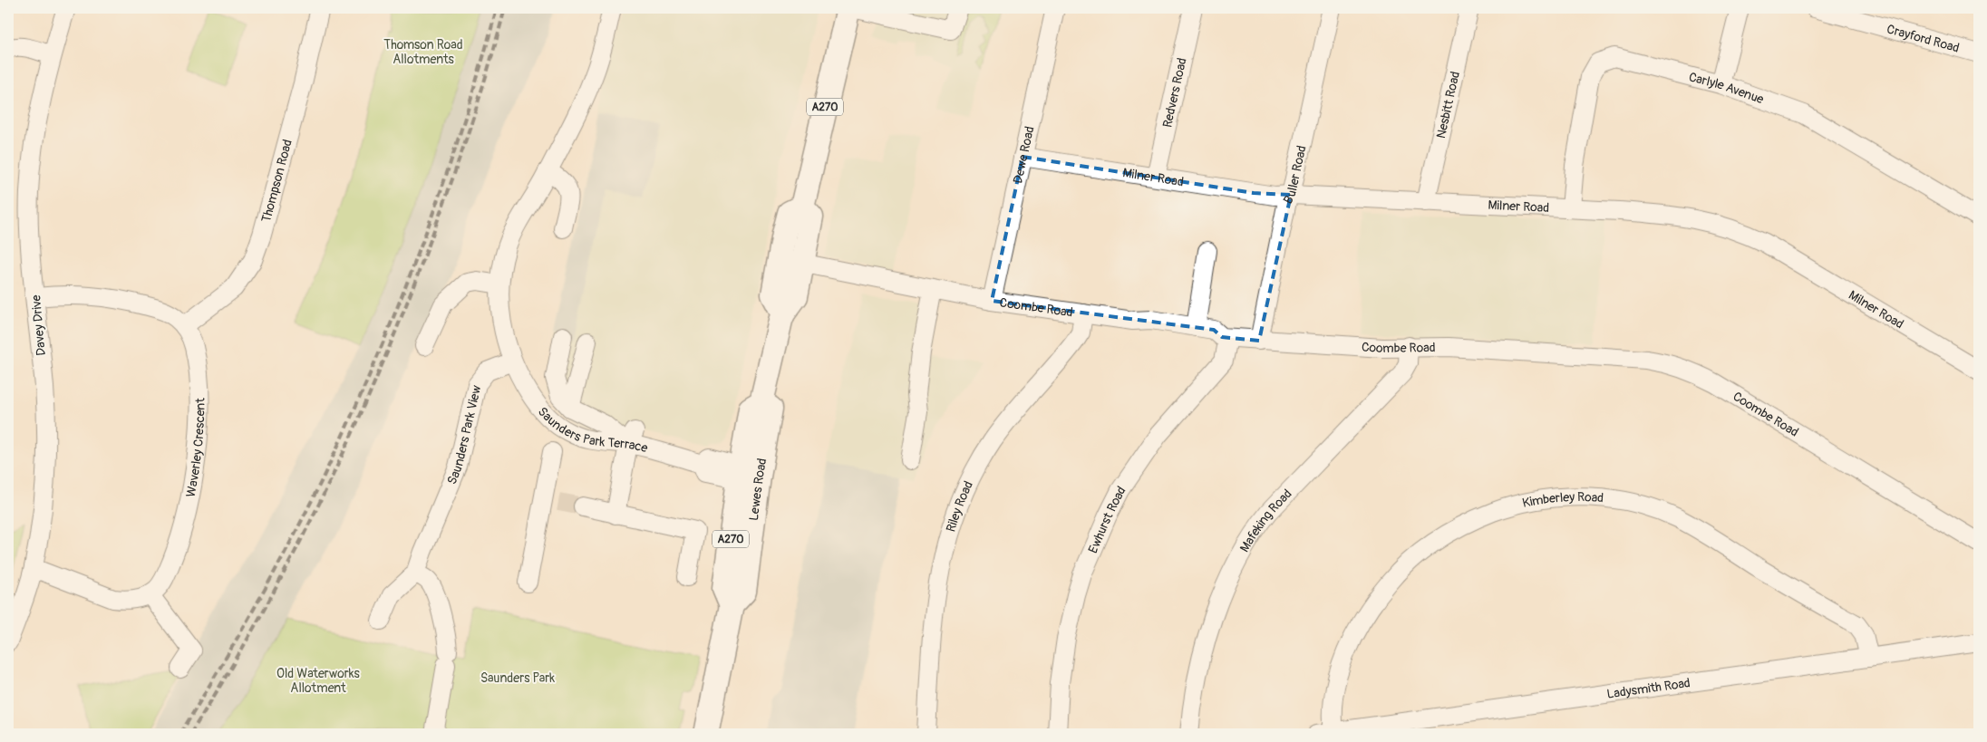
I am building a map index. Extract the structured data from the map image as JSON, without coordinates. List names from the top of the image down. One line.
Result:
{"streets":{"main road":["A270","Lewes Road"],"street":["Crayford Road","Carlyle Avenue","Redvers Road","Nesbitt Road","Dewe Road","Buller Road","Milner Road","Thompson Road","Coombe Road","Davey Drive","Saunders Park Terrace","Saunders Park View","Waverley Crescent","Kimberley Road","Riley Road","Ewhurst Road","Mafeking Road","Ladysmith Road"]},"crossings":[["Carlyle Avenue","Milner Road"],["Redvers Road","Milner Road"],["Nesbitt Road","Milner Road"],["A270","Coombe Road"],["A270","Lewes Road"],["Dewe Road","Milner Road"],["Dewe Road","Coombe Road"],["Buller Road","Milner Road"],["Buller Road","Coombe Road"],["Thompson Road","Waverley Crescent"],["Coombe Road","Lewes Road"],["Coombe Road","Riley Road"],["Coombe Road","Ewhurst Road"],["Coombe Road","Mafeking Road"],["Davey Drive","Waverley Crescent"],["Saunders Park Terrace","Saunders Park View"],["Saunders Park Terrace","Lewes Road"],["Kimberley Road","Ladysmith Road"]],"parks":["Thomson Road Allotments","Old Waterworks Allotment","Saunders Park"]}
